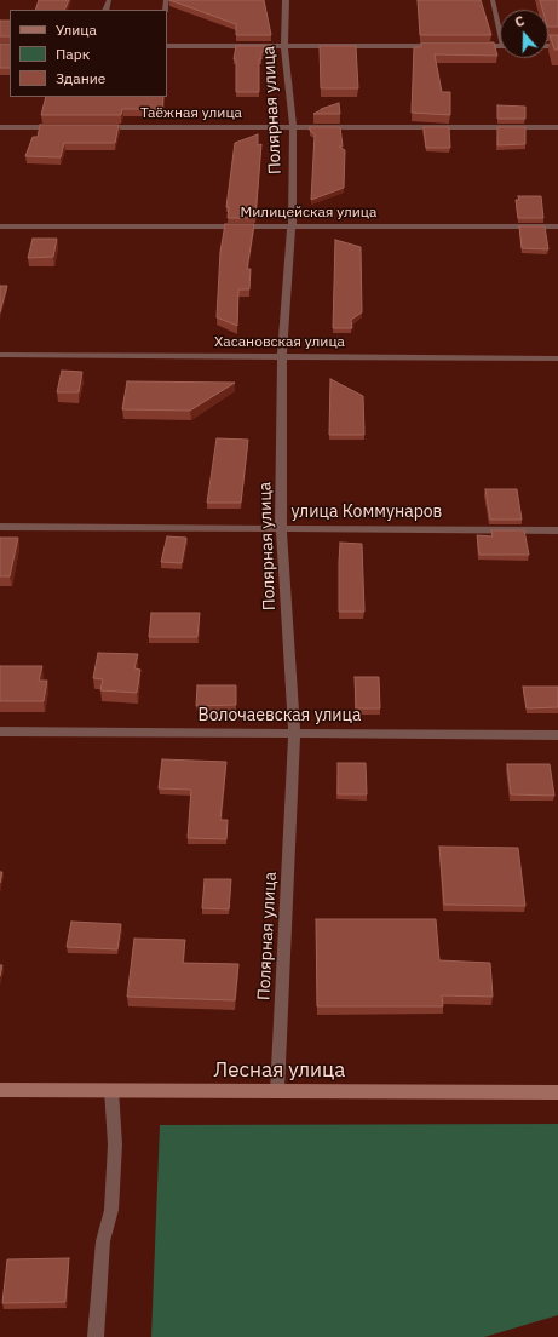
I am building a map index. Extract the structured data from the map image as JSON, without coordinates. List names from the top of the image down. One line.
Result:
{"streets":{"street":["Полярная улица","Таёжная улица","Милицейская улица","Хасановская улица","улица Коммунаров","Волочаевская улица","Лесная улица"]},"crossings":[["Полярная улица","Таёжная улица"],["Полярная улица","Милицейская улица"],["Полярная улица","Хасановская улица"],["Полярная улица","улица Коммунаров"],["Полярная улица","Волочаевская улица"],["Полярная улица","Лесная улица"]],"legend":["Улица","Парк","Здание"],"north":"top"}
